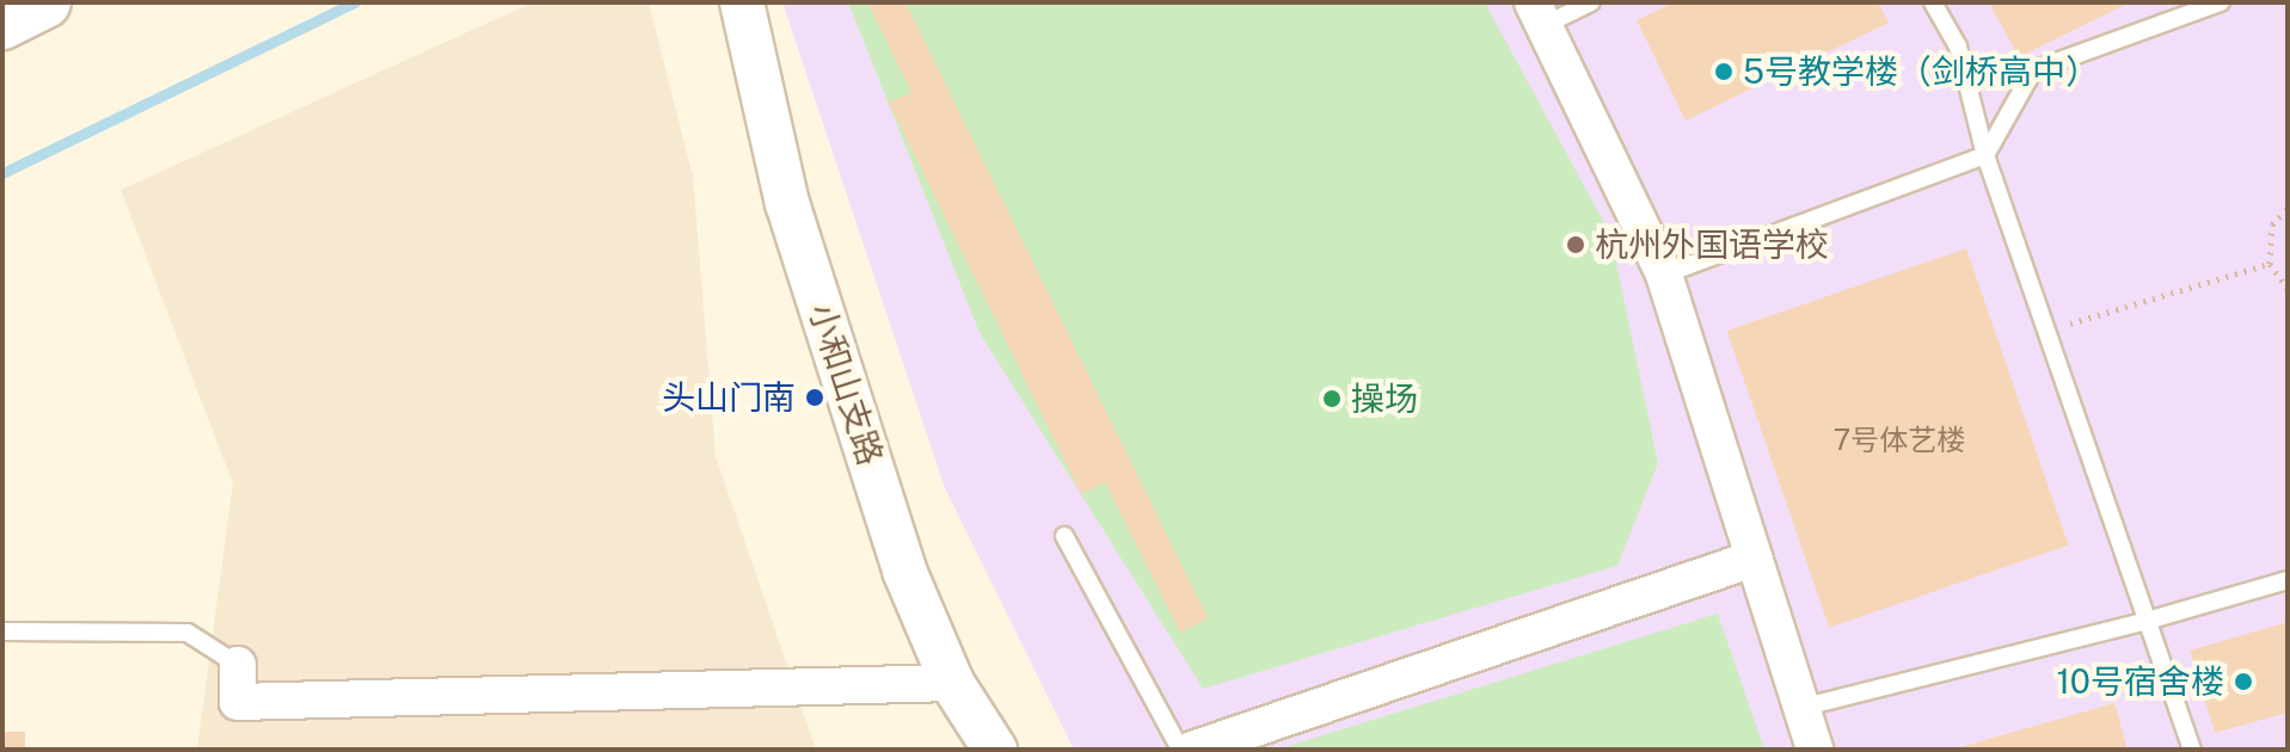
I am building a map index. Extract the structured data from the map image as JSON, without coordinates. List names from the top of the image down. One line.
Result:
{"streets":{"street":["小和山支路"]},"places":["5号教学楼（剑桥高中）","杭州外国语学校","头山门南","操场","10号宿舍楼"],"house_numbers":["7号体艺楼"]}
